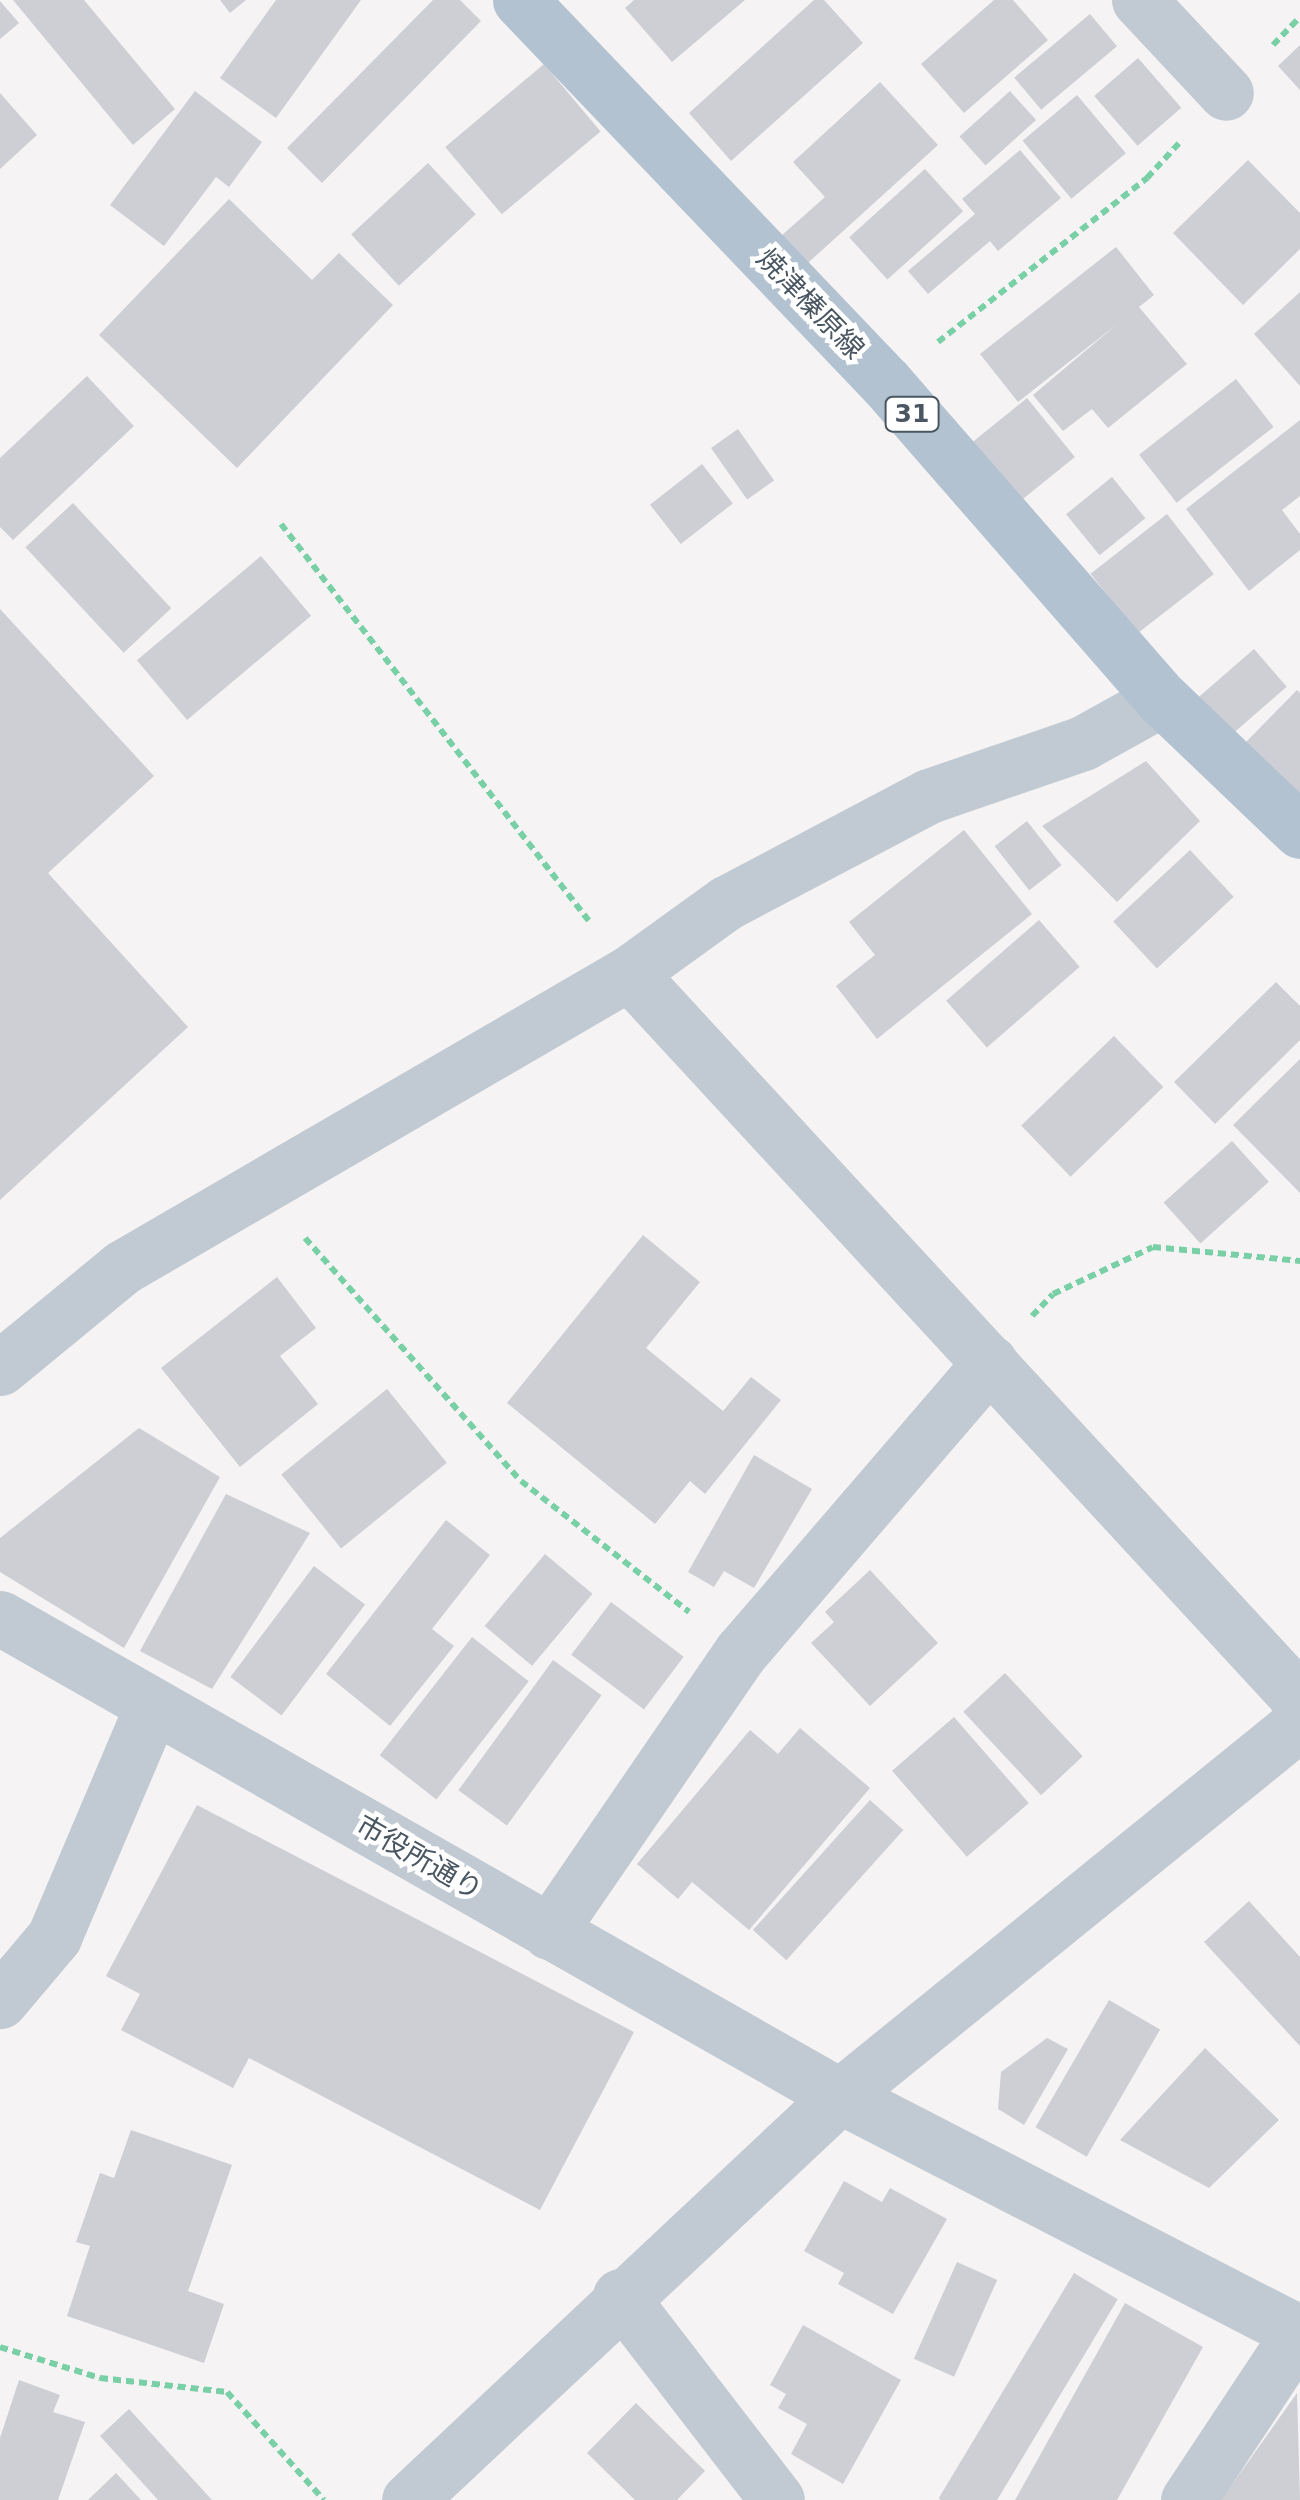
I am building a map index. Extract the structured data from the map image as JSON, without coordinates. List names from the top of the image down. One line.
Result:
{"streets":{"main road":["焼津榛原線","31"],"street":["市役所通り"]}}
